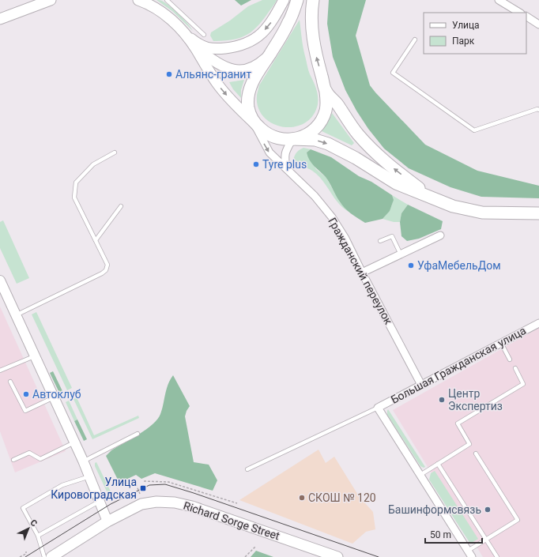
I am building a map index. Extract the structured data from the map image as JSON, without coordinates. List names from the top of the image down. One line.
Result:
{"streets":{"main road":["Richard Sorge Street"],"street":["Гражданский переулок","Большая Гражданская улица"]},"crossings":[["Гражданский переулок","Большая Гражданская улица"]],"places":{"other":["Альянс-гранит","Tyre plus","УфаМебельДом","Автоклуб","Центр Экспертиз","СКОШ № 120","Башинформсвязь"],"transit":["Улица Кировоградская"]},"legend":["Улица","Парк"],"scale_bar":"50 m","north":"top right"}
